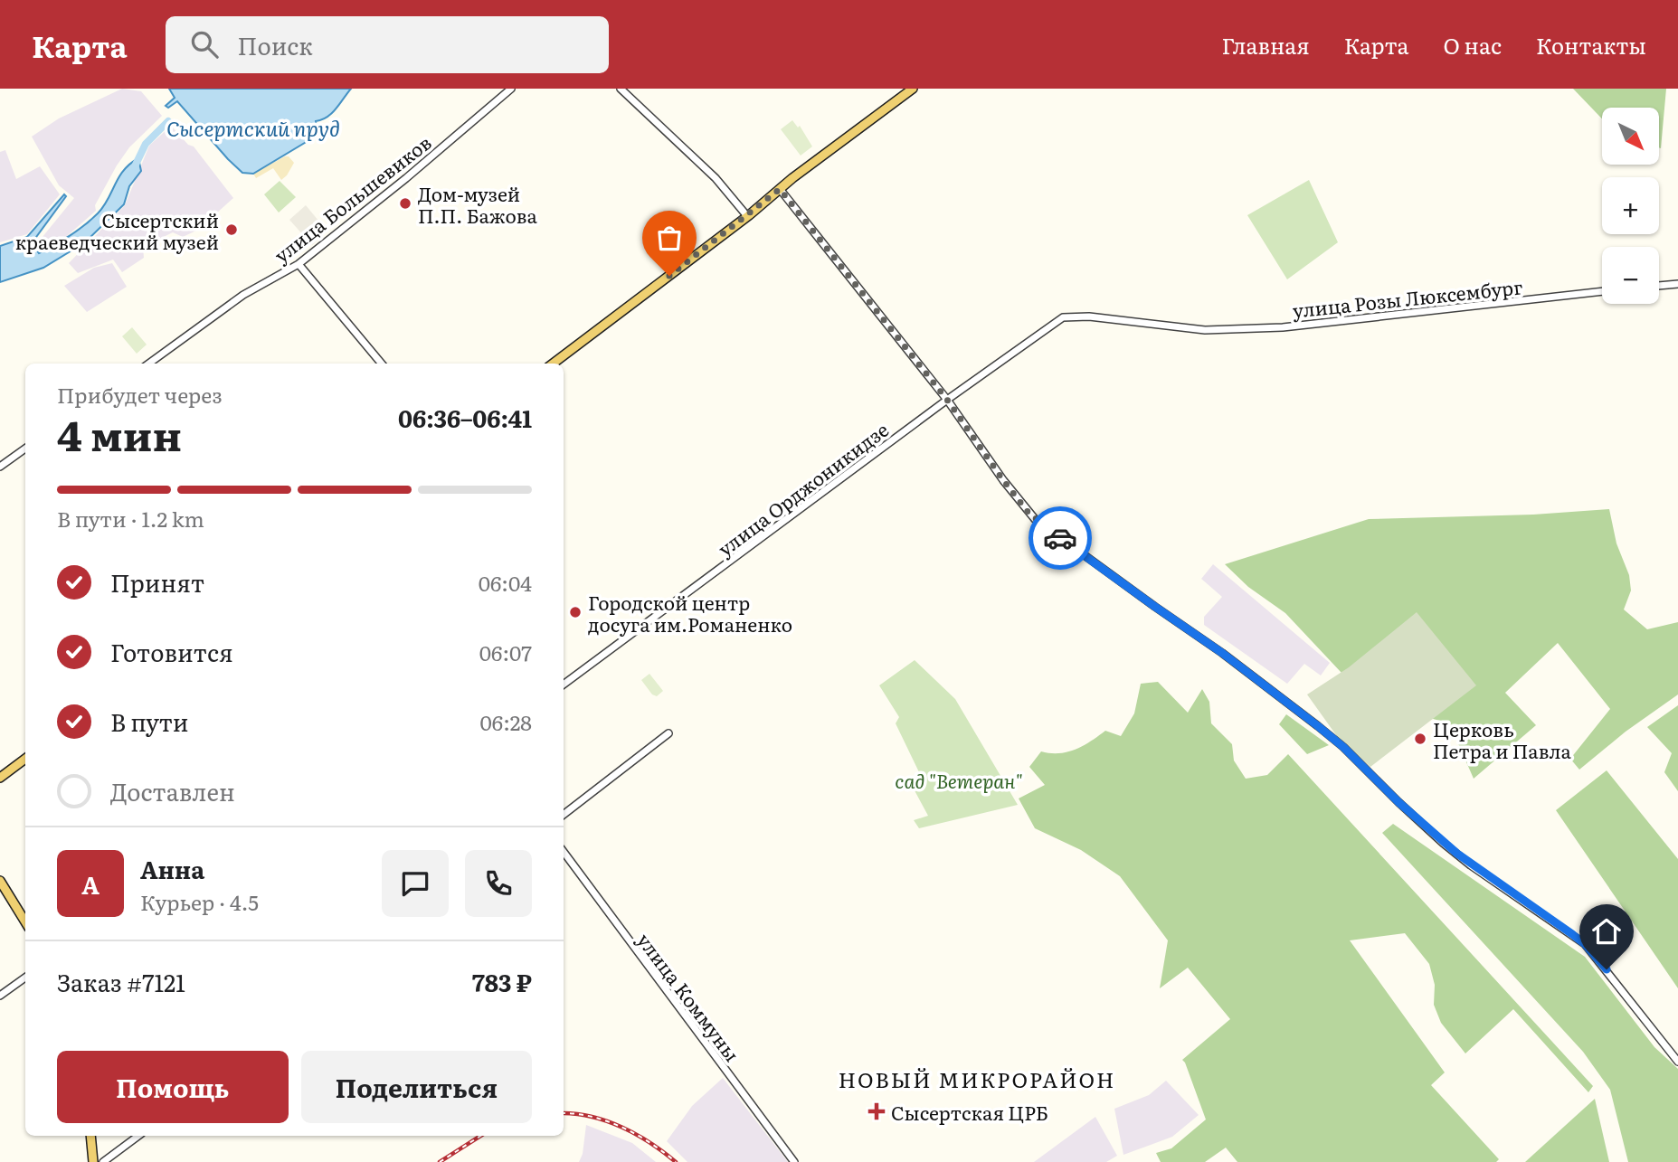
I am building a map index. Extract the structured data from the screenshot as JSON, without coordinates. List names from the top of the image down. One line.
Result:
{"streets":{"street":["улица Большевиков","улица Розы Люксембург","улица Орджоникидзе","улица Коммуны"]},"crossings":[["улица Розы Люксембург","улица Орджоникидзе"]],"districts":["НОВЫЙ МИКРОРАЙОН"],"water":["Сысертский пруд"],"parks":["сад \"Ветеран\""],"places":{"other":["Дом-музей П.П. Бажова","Сысертский краеведческий музей","Городской центр досуга им.Романенко","Церковь Петра и Павла"],"health":["Сысертская ЦРБ"]},"north":"bottom right","page":{"header":"Карта","search":"Поиск","nav":["Главная","Карта","О нас","Контакты"],"map_buttons":["+","−"],"heading":["4 мин","Прибудет через","06:36–06:41"],"panel":["Анна","Курьер · 4.5","Заказ #7121","783 ₽"],"bar":"В пути · 1.2 km","list":[["Принят","06:04"],["Готовится","06:07"],["В пути","06:28"],"Доставлен"],"round":"А","buttons":["Помощь","Поделиться"]}}
